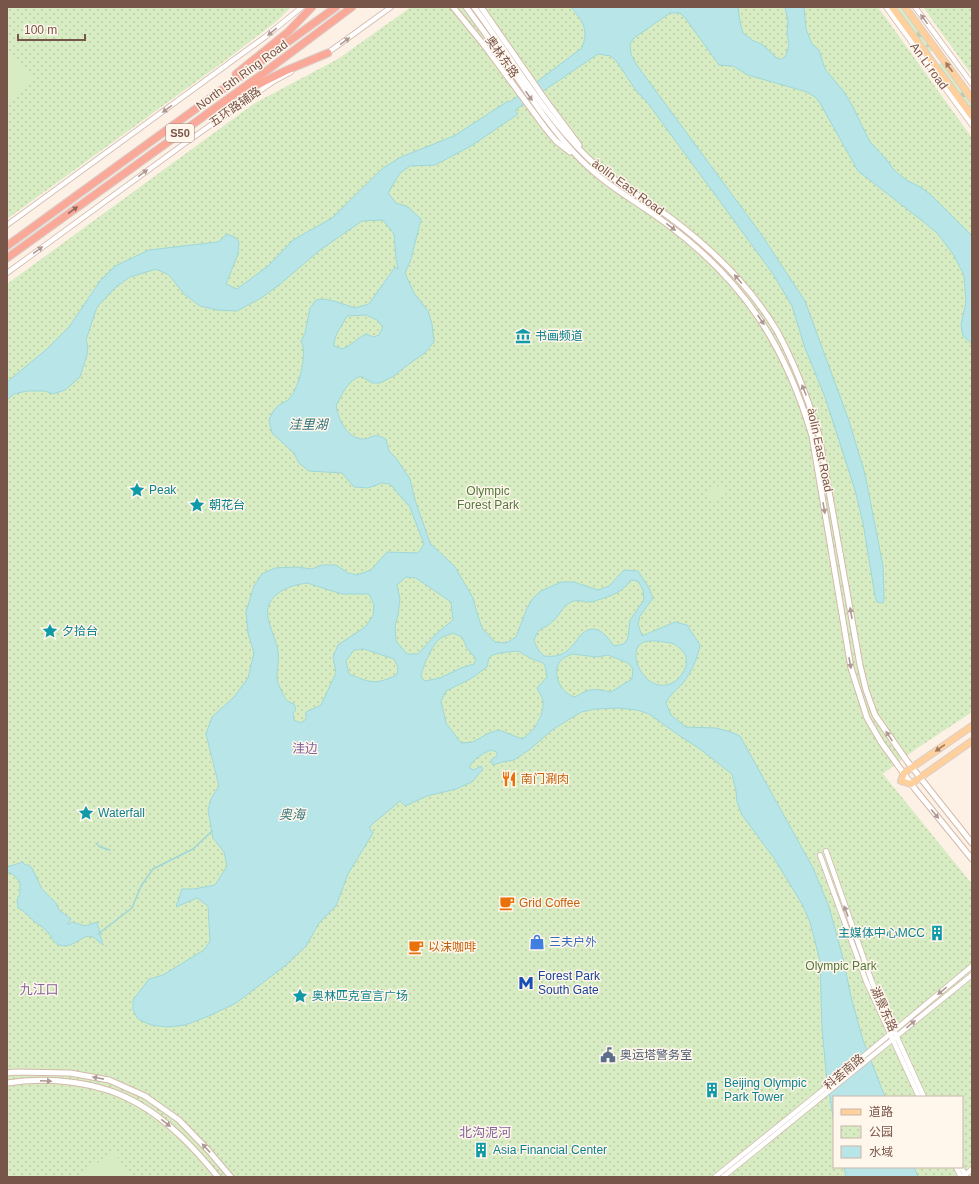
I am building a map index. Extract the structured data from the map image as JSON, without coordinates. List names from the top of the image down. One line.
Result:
{"streets":{"highway":["North 5th Ring Road","S50"],"main road":["奥林东路","An Li road","àolín East Road"],"street":["五环路辅路","湖景东路","科荟南路"]},"crossings":[["奥林东路","àolín East Road"],["湖景东路","科荟南路"]],"districts":["洼边","九江口","北沟泥河"],"water":["洼里湖","奥海"],"parks":["Olympic Forest Park","Olympic Park"],"places":{"museum":["书画频道"],"place":["Peak","朝花台","夕拾台","Waterfall","奥林匹克宣言广场"],"restaurant":["南门涮肉"],"cafe":["Grid Coffee","以沫咖啡"],"building":["主媒体中心MCC","Beijing Olympic Park Tower","Asia Financial Center"],"shop":["三夫户外"],"metro station":["Forest Park South Gate"],"public building":["奥运塔警务室"]},"legend":["道路","公园","水域"],"scale_bar":"100 m"}
